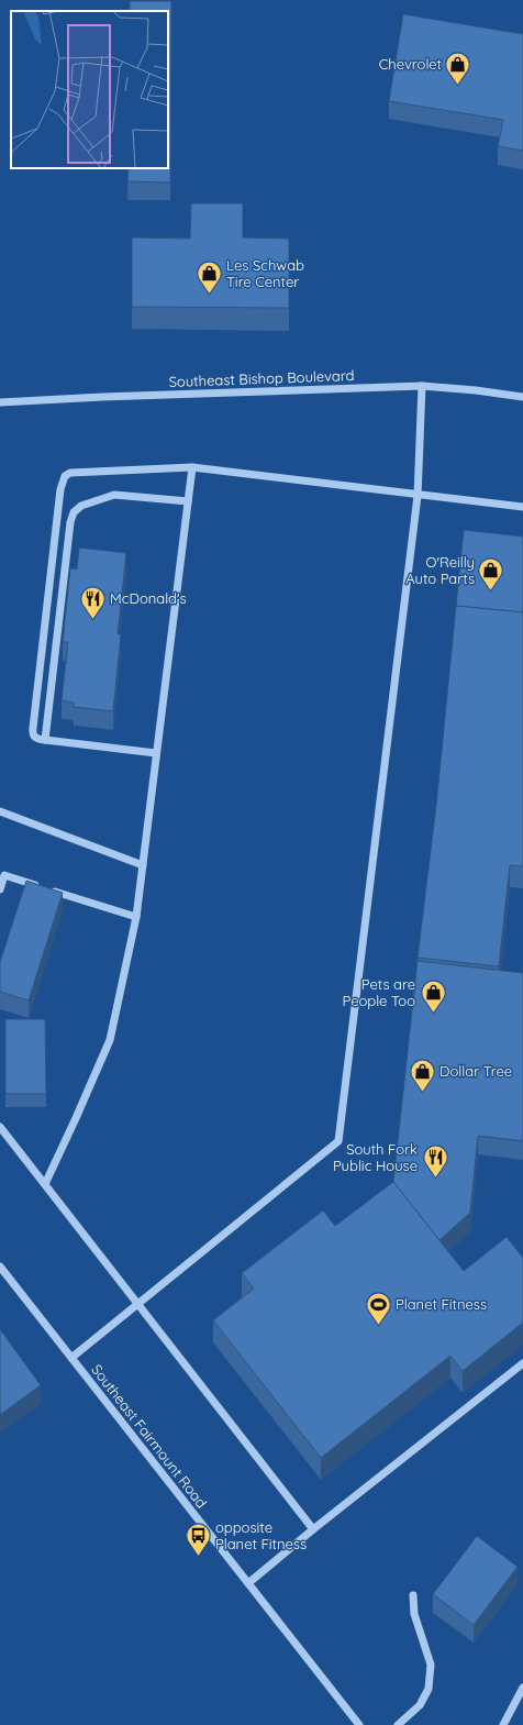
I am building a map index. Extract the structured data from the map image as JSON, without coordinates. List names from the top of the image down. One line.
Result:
{"streets":{"street":["Southeast Bishop Boulevard","Southeast Fairmount Road"]},"places":{"shop":["Chevrolet","Les Schwab Tire Center","O'Reilly Auto Parts","Pets are People Too","Dollar Tree"],"restaurant":["McDonald's","South Fork Public House"],"sports":["Planet Fitness"],"bus stop":["opposite Planet Fitness"]}}
